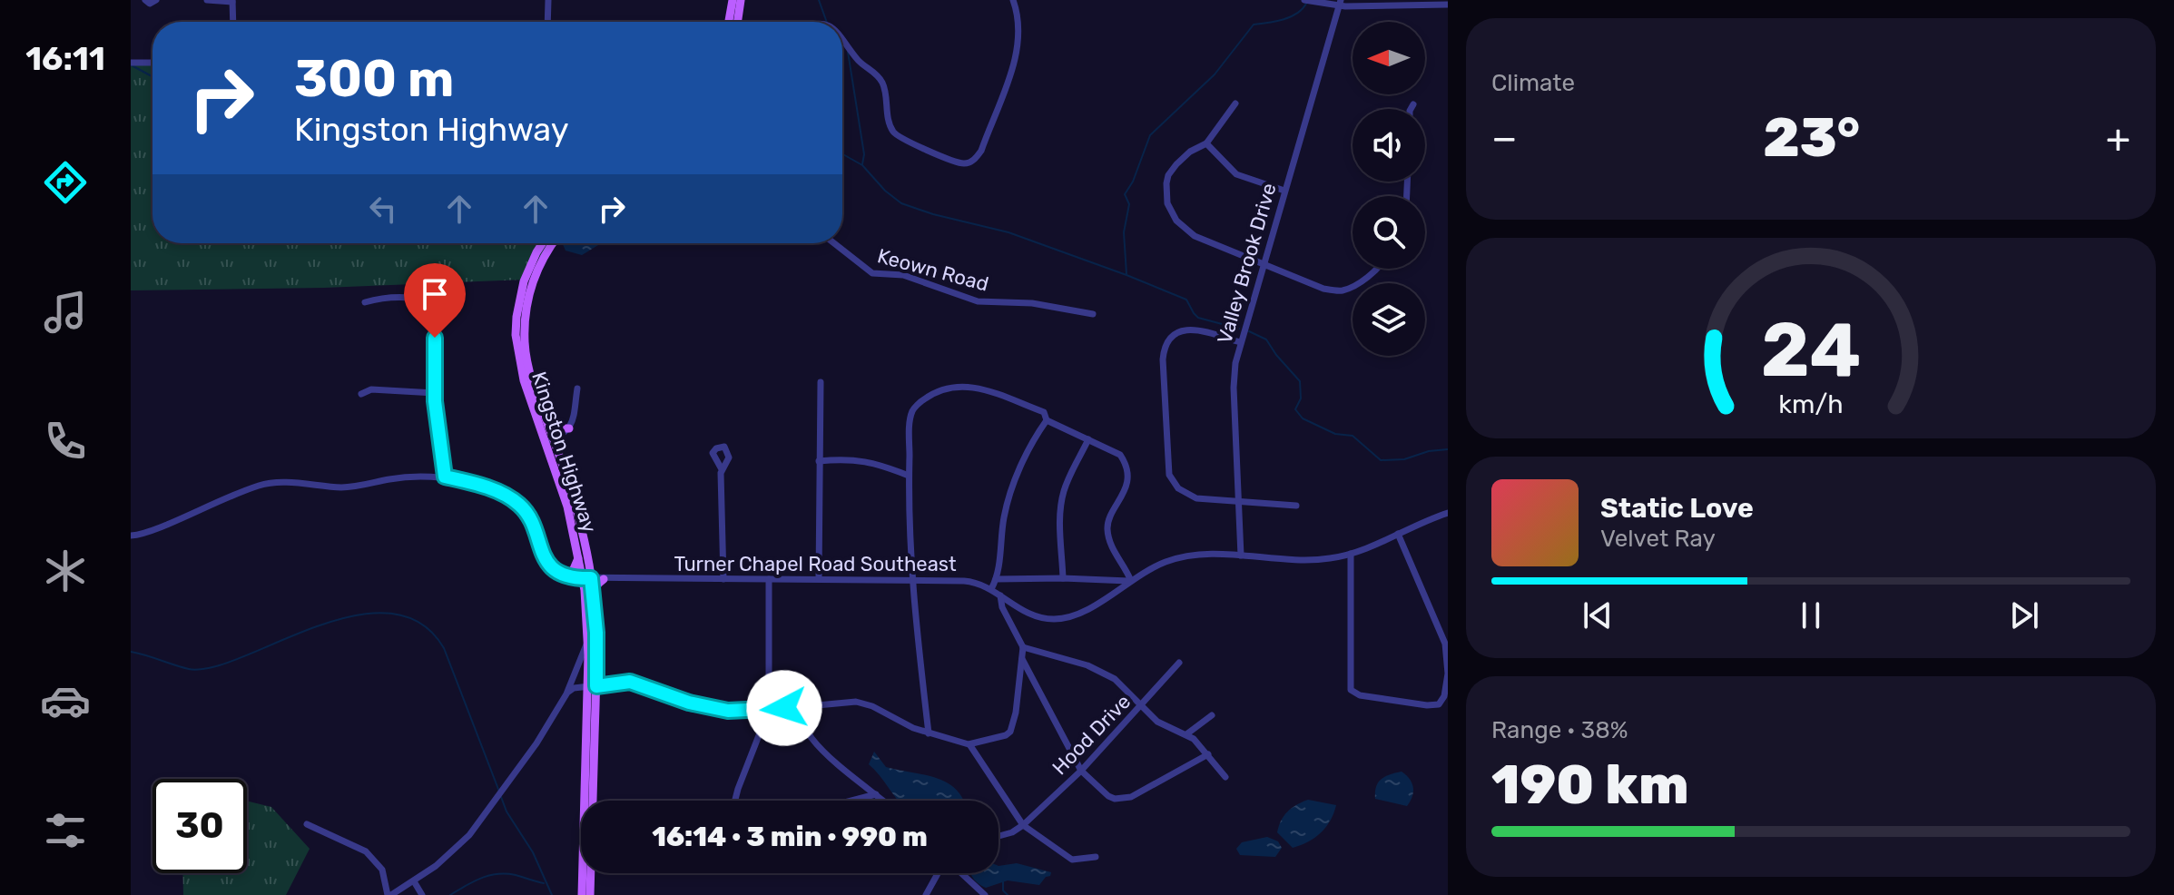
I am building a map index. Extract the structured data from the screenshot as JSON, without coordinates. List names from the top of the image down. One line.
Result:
{"streets":{"main road":["Kingston Highway"],"street":["Valley Brook Drive","Keown Road","Turner Chapel Road Southeast","Hood Drive"]},"crossings":[["Valley Brook Drive","Turner Chapel Road Southeast"],["Kingston Highway","Turner Chapel Road Southeast"]],"north":"left","page":{"tabs":"16:11","tile":["Climate",["Range · 38%","190 km"]],"turn":["300 m","Kingston Highway"],"heat":["−","23°","+"],"song":["Static Love","Velvet Ray"],"limit":"30","trip":"16:14 · 3 min · 990 m","gauge":["24","km/h"]}}
